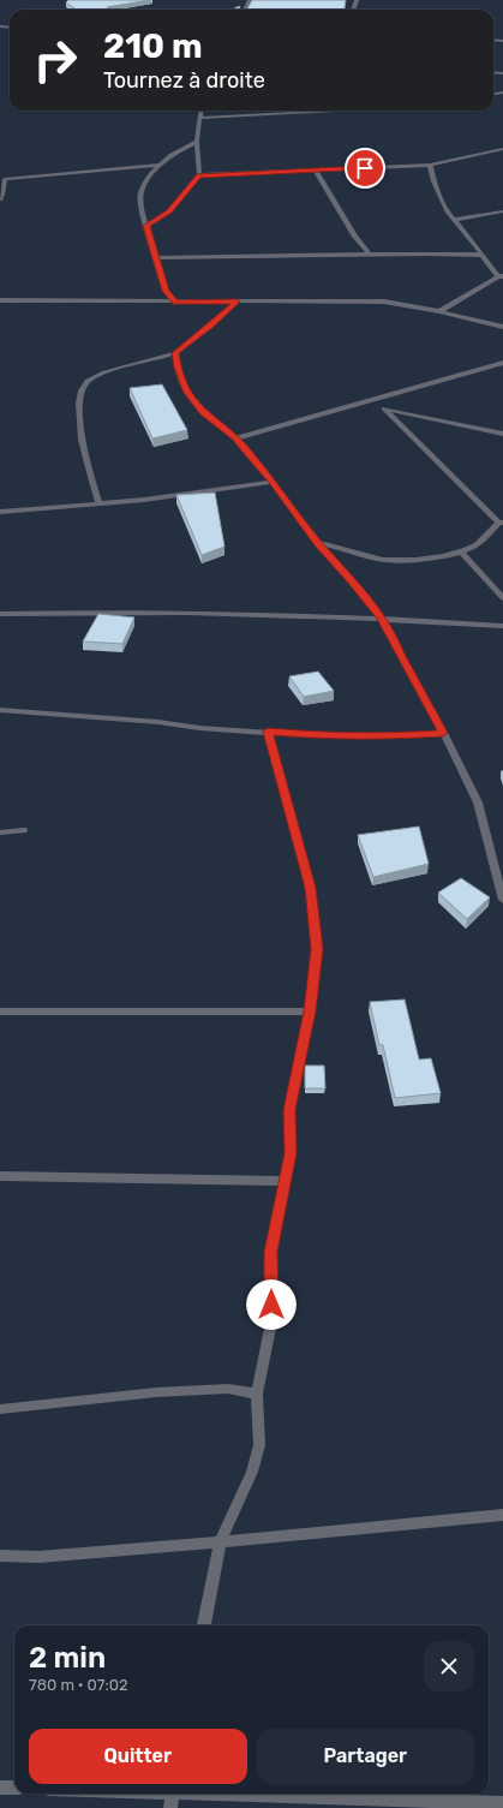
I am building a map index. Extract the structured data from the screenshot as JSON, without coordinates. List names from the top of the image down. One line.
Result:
{"page":{"turn":["210 m","Tournez à droite"],"heading":["2 min","780 m · 07:02"],"buttons":["Quitter","Partager"]}}
